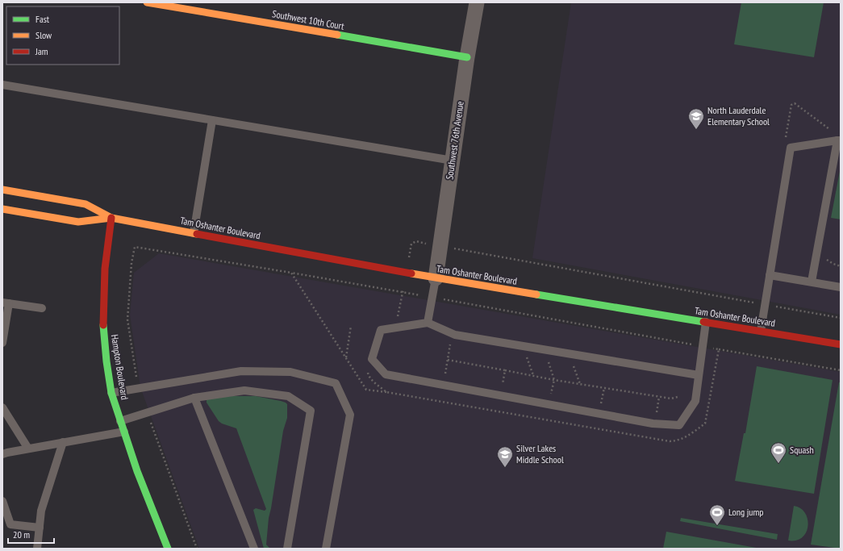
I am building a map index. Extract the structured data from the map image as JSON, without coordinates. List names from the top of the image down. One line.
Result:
{"streets":{"street":["Southwest 10th Court","Southwest 76th Avenue","Tam Oshanter Boulevard","Hampton Boulevard"]},"crossings":[["Southwest 10th Court","Southwest 76th Avenue"],["Southwest 76th Avenue","Tam Oshanter Boulevard"],["Tam Oshanter Boulevard","Hampton Boulevard"]],"places":{"school or university":["North Lauderdale Elementary School","Silver Lakes Middle School"],"sports":["Squash","Long jump"]},"legend":["Fast","Slow","Jam"],"scale_bar":"20 m"}
